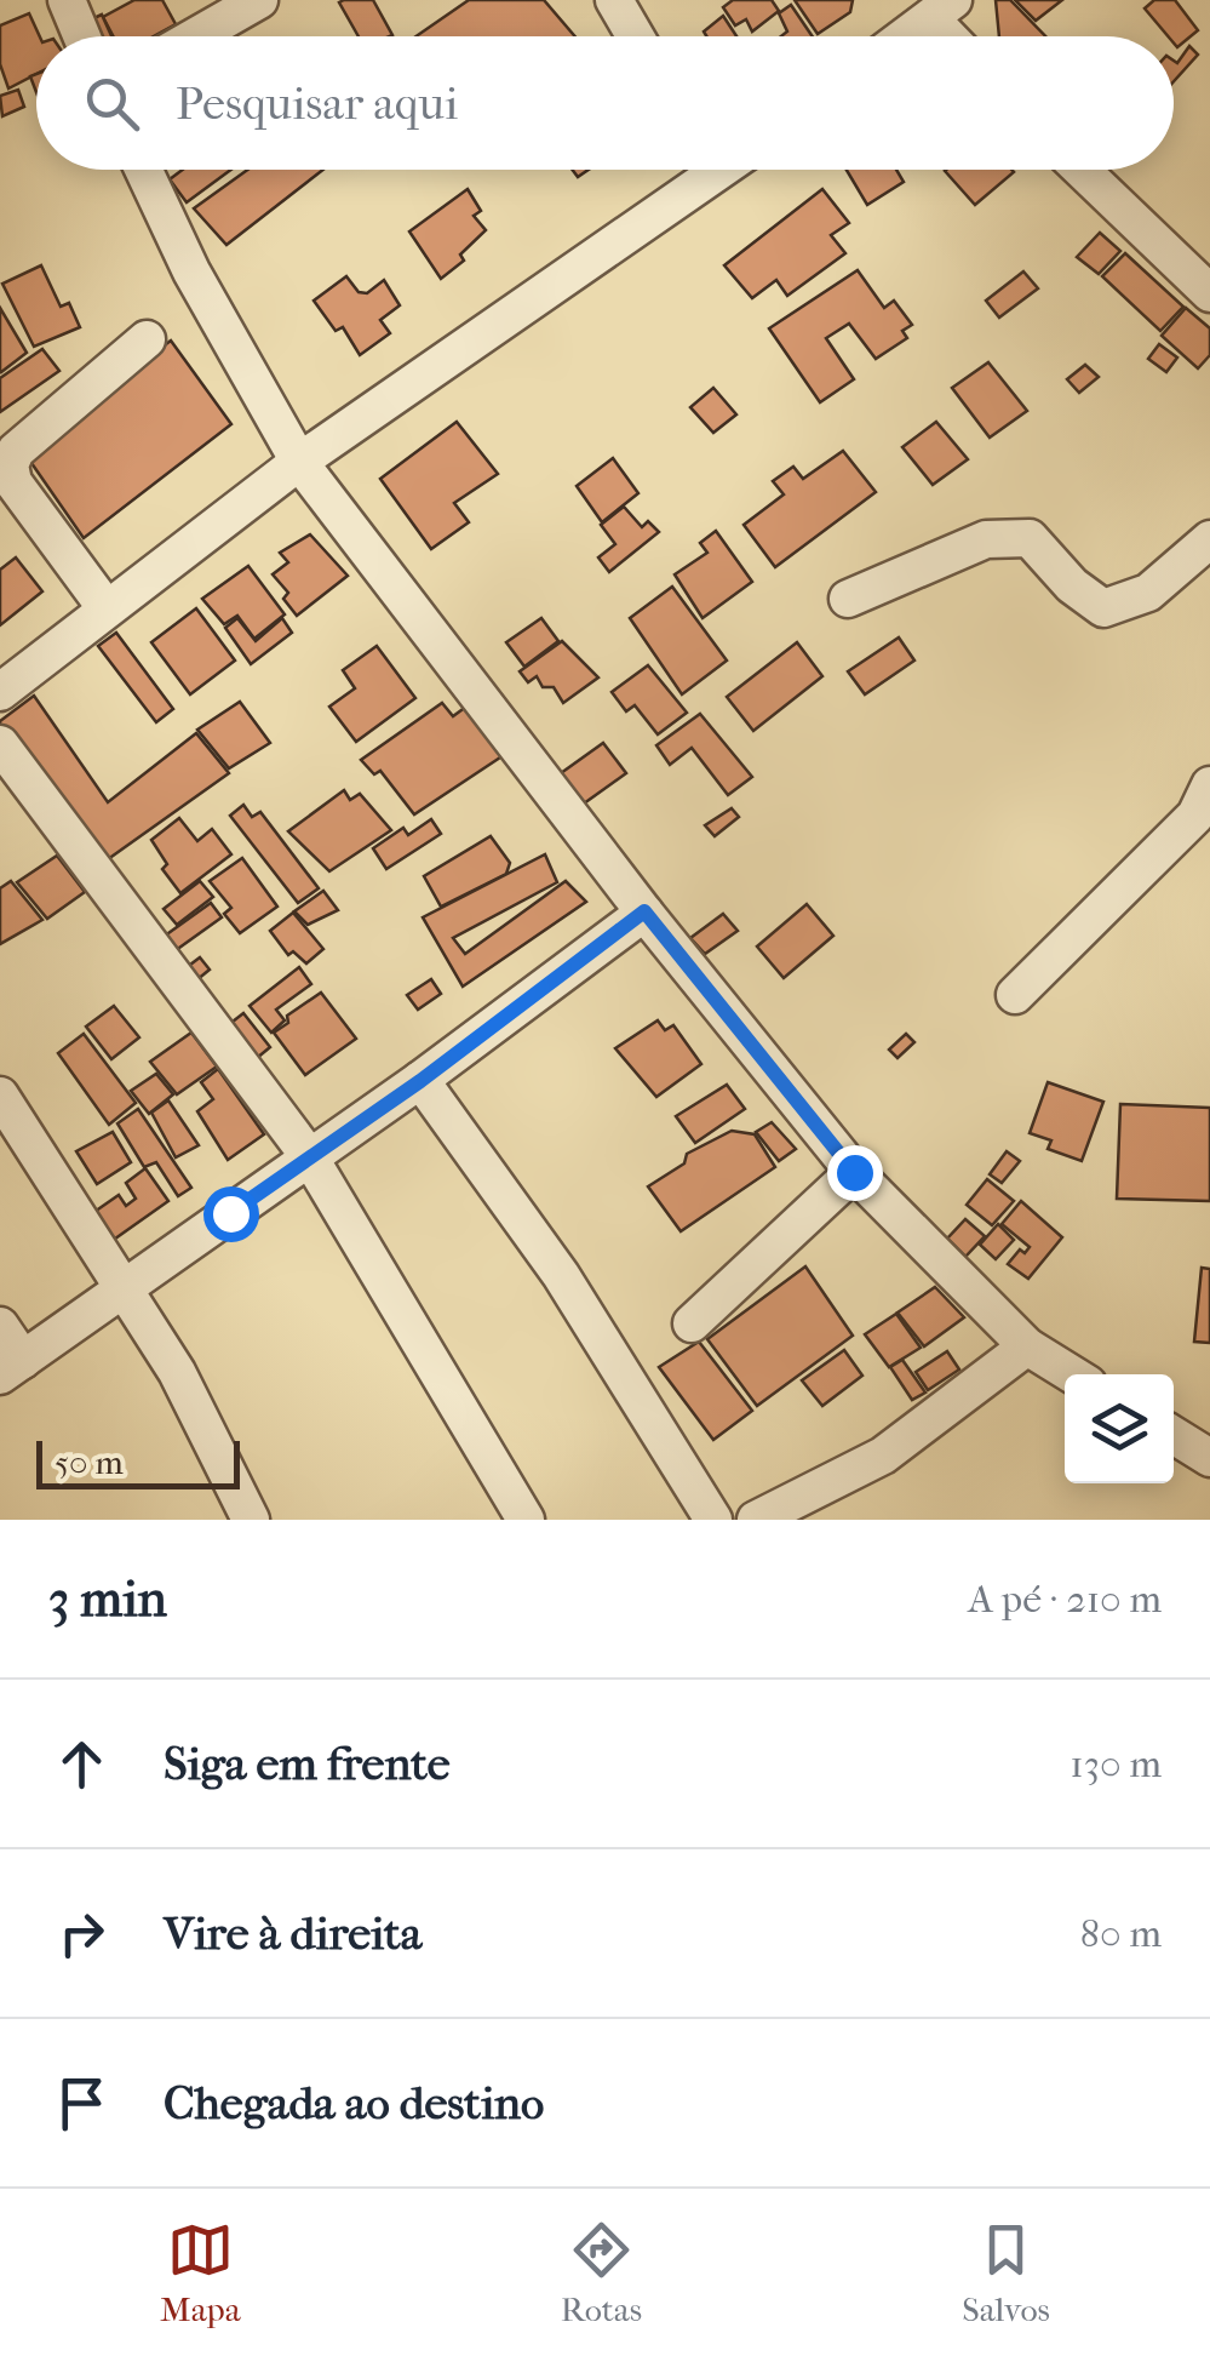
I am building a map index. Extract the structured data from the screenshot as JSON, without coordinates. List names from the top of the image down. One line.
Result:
{"scale_bar":"50 m","page":{"search":"Pesquisar aqui","scale":"50 m","heading":["3 min","A pé · 210 m"],"list":[["Siga em frente","130 m"],["Vire à direita","80 m"],"Chegada ao destino"],"nav":["Mapa","Rotas","Salvos"]}}
